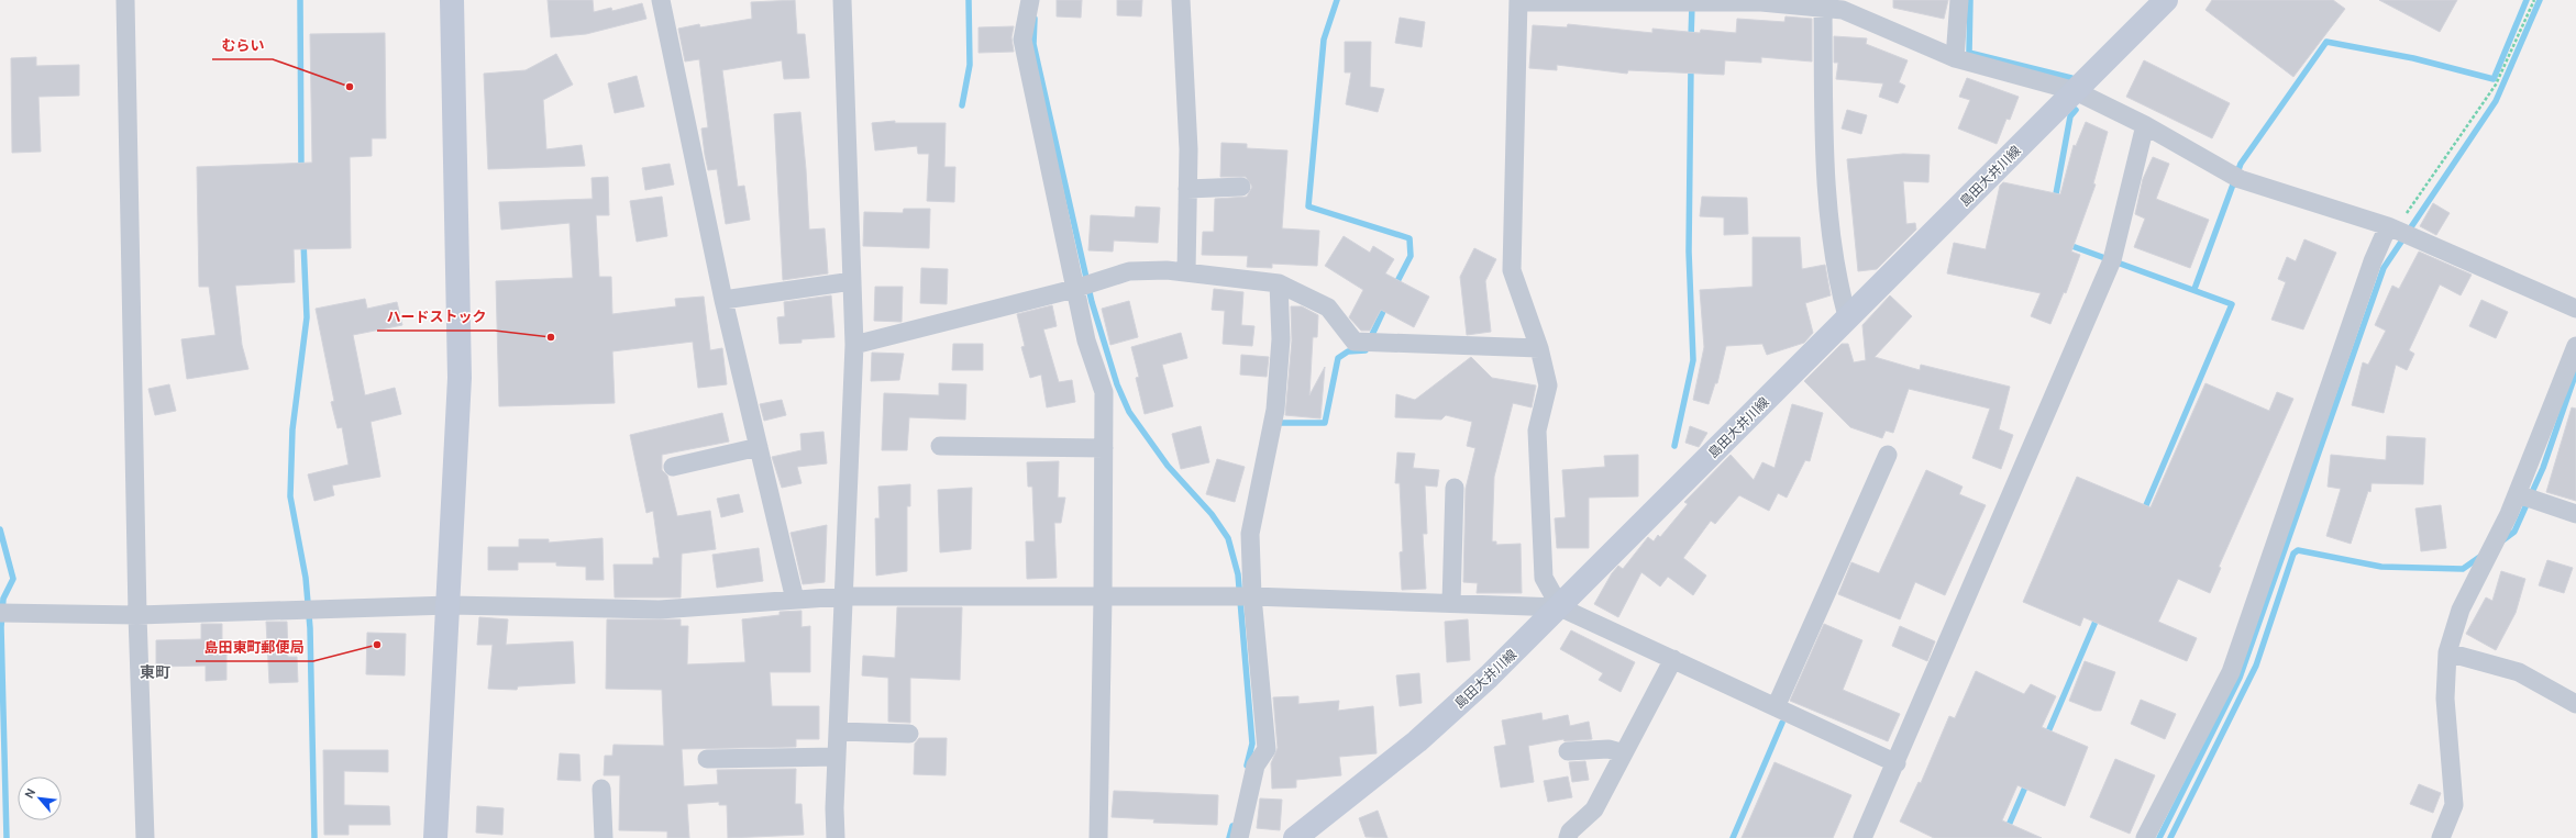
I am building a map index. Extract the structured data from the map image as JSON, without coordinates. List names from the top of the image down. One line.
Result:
{"streets":{"main road":["島田大井川線"]},"districts":["東町"],"places":["むらい","ハードストック","島田東町郵便局"],"north":"top left"}
